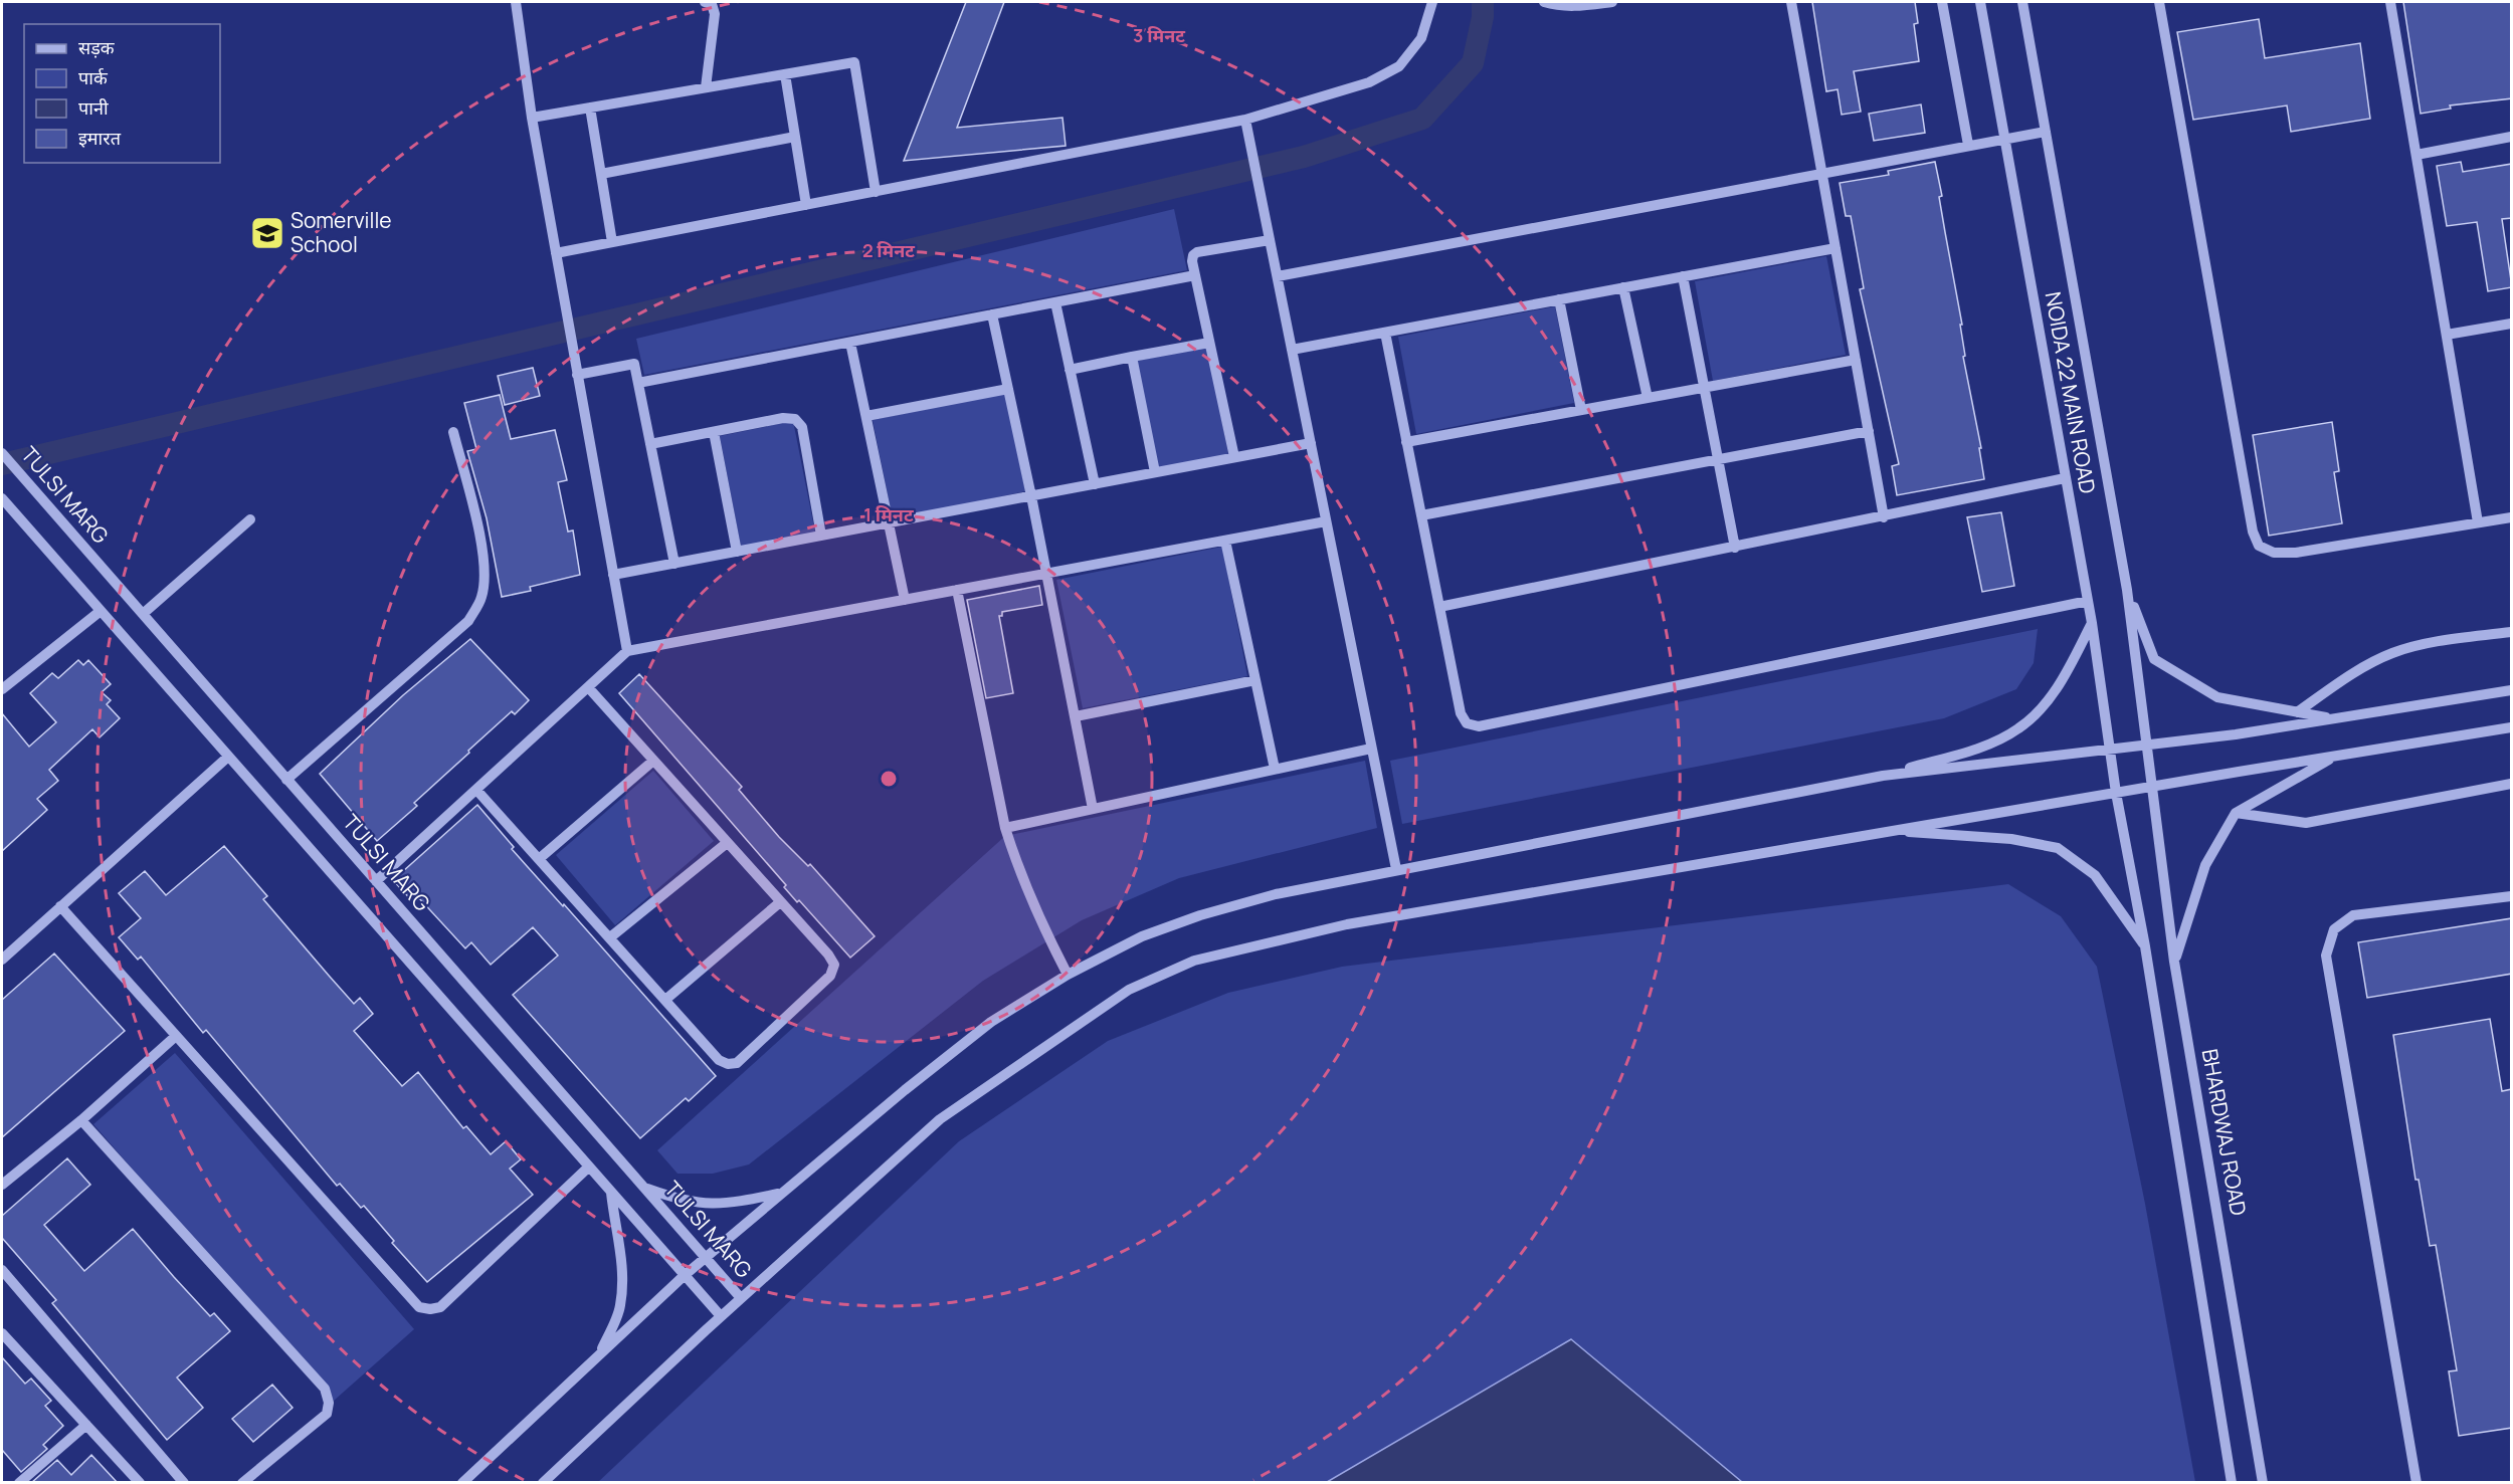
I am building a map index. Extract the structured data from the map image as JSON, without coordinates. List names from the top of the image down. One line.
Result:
{"streets":{"street":["NOIDA 22 MAIN ROAD","TULSI MARG","BHARDWAJ ROAD"]},"crossings":[["NOIDA 22 MAIN ROAD","BHARDWAJ ROAD"]],"places":{"school or university":["Somerville School"]},"legend":["सड़क","पार्क","पानी","इमारत"],"rings":["3 मिनट","2 मिनट","1 मिनट"]}
